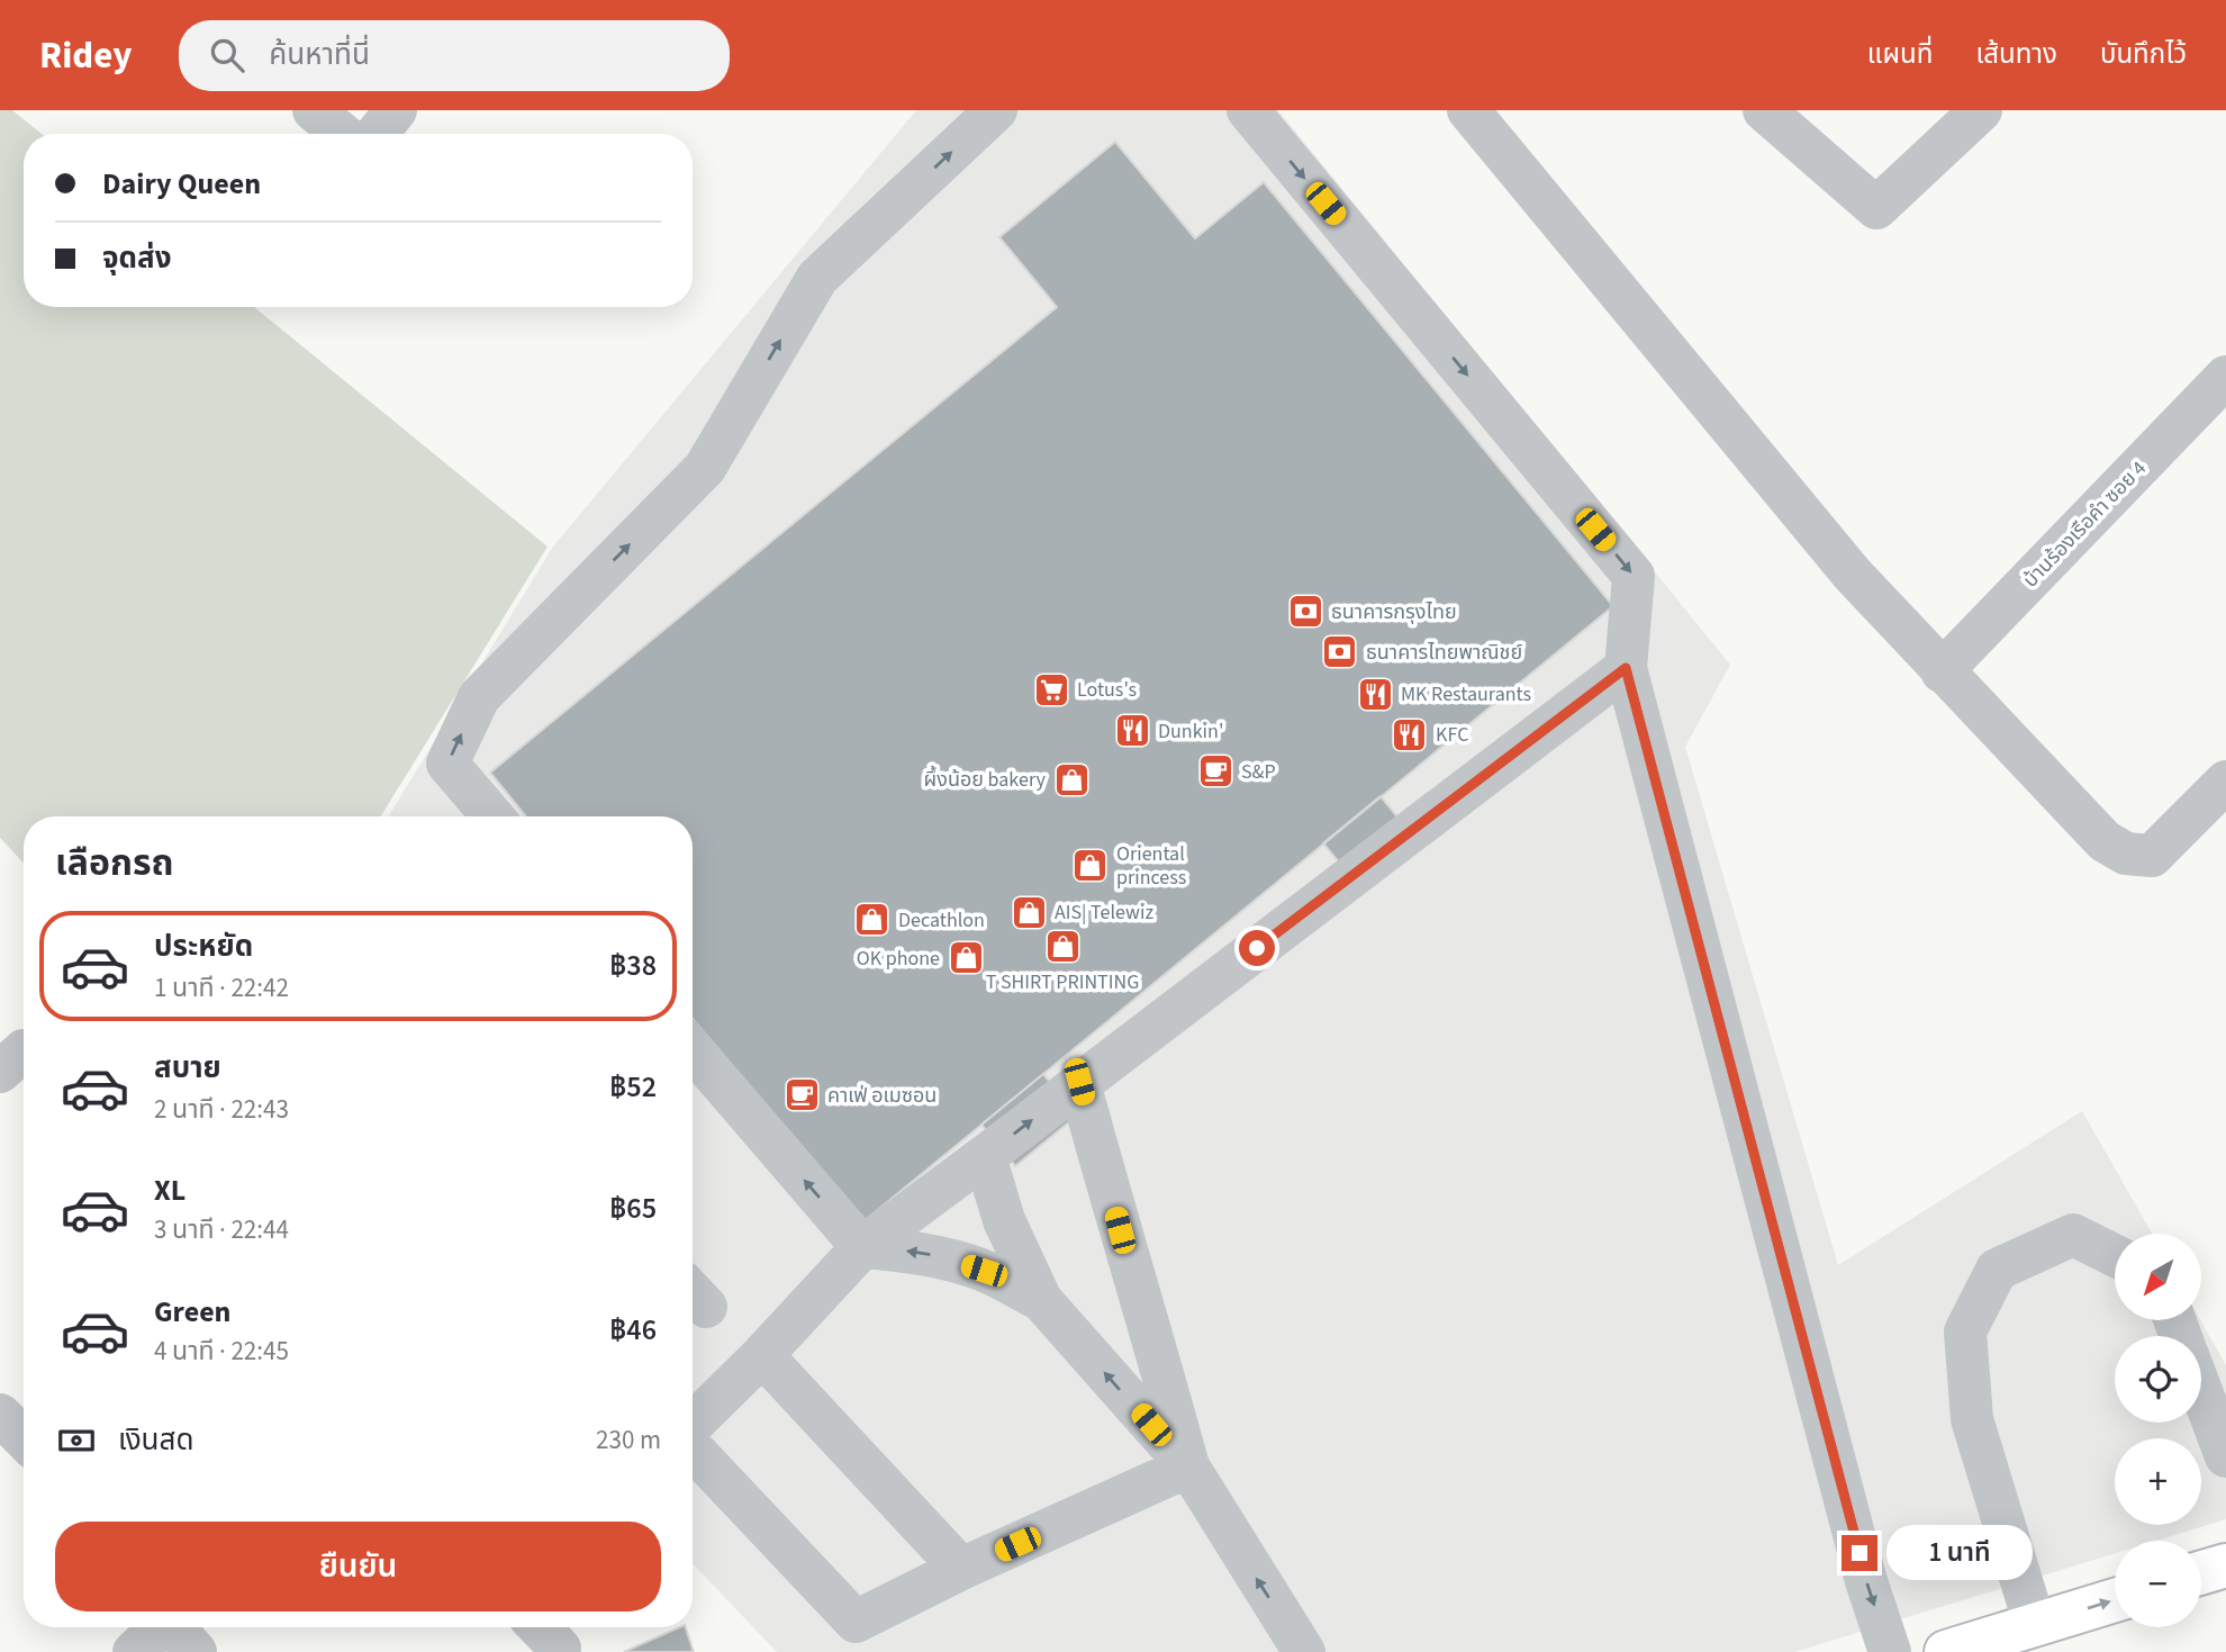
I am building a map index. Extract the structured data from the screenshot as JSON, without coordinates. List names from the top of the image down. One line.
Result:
{"streets":{"street":["บ้านร้องเรือคำ ซอย 4"]},"places":{"bank":["ธนาคารกรุงไทย","ธนาคารไทยพาณิชย์"],"supermarket":["Lotus's"],"restaurant":["MK Restaurants","Dunkin'","KFC"],"cafe":["S&P","คาเฟ่ อเมซอน"],"shop":["ผึ้งน้อย bakery","Oriental princess","AIS| Telewiz","Decathlon","T SHIRT PRINTING","OK phone"]},"north":"bottom left","page":{"header":"Ridey","search":"ค้นหาที่นี่","nav":["แผนที่","เส้นทาง","บันทึกไว้"],"banner":["Dairy Queen","จุดส่ง"],"heading":"เลือกรถ","list":[{"name":"ประหยัด","note":"1 นาที · 22:42","value":"฿38"},{"name":"สบาย","note":"2 นาที · 22:43","value":"฿52"},{"name":"XL","note":"3 นาที · 22:44","value":"฿65"},{"name":"Green","note":"4 นาที · 22:45","value":"฿46"}],"map_buttons":["+","−"],"pay":["เงินสด","230 m"],"buttons":"ยืนยัน","bubble":"1 นาที"}}
